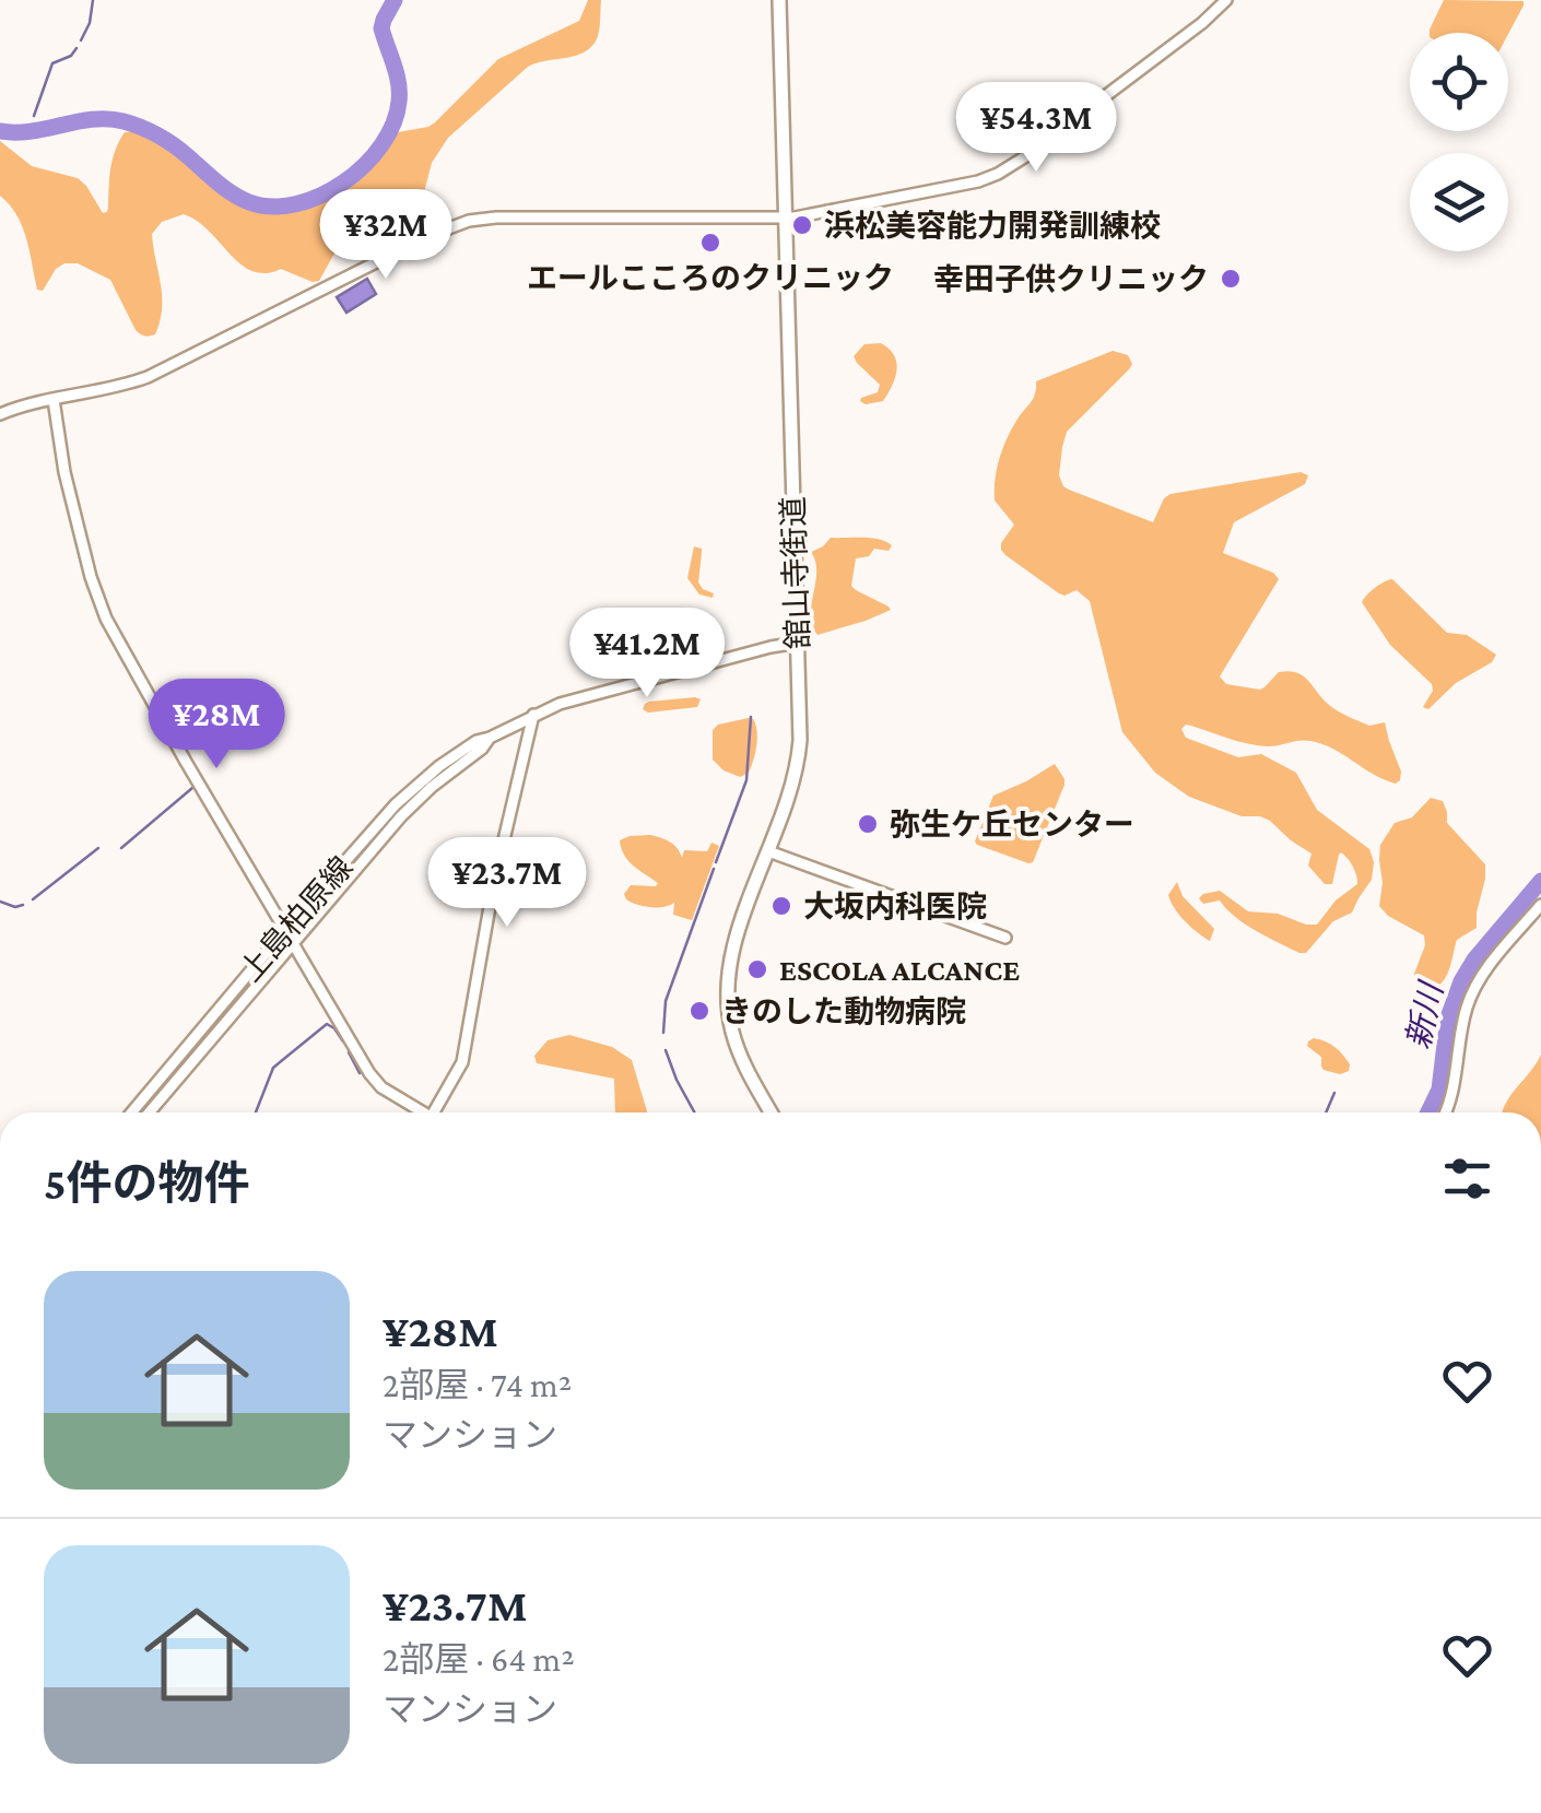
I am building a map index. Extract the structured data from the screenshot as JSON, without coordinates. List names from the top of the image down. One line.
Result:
{"streets":{"main road":["舘山寺街道"],"street":["上島柏原線"]},"crossings":[["舘山寺街道","上島柏原線"]],"water":["新川"],"places":["浜松美容能力開発訓練校","エールこころのクリニック","幸田子供クリニック","弥生ケ丘センター","大坂内科医院","ESCOLA ALCANCE","きのした動物病院"],"page":{"price":["¥54.3M","¥32M","¥41.2M","¥28M","¥23.7M"],"heading":"5件の物件","list":[{"name":"¥28M","note":"2部屋 · 74 m² · マンション"},{"name":"¥23.7M","note":"2部屋 · 64 m² · マンション"}]}}
